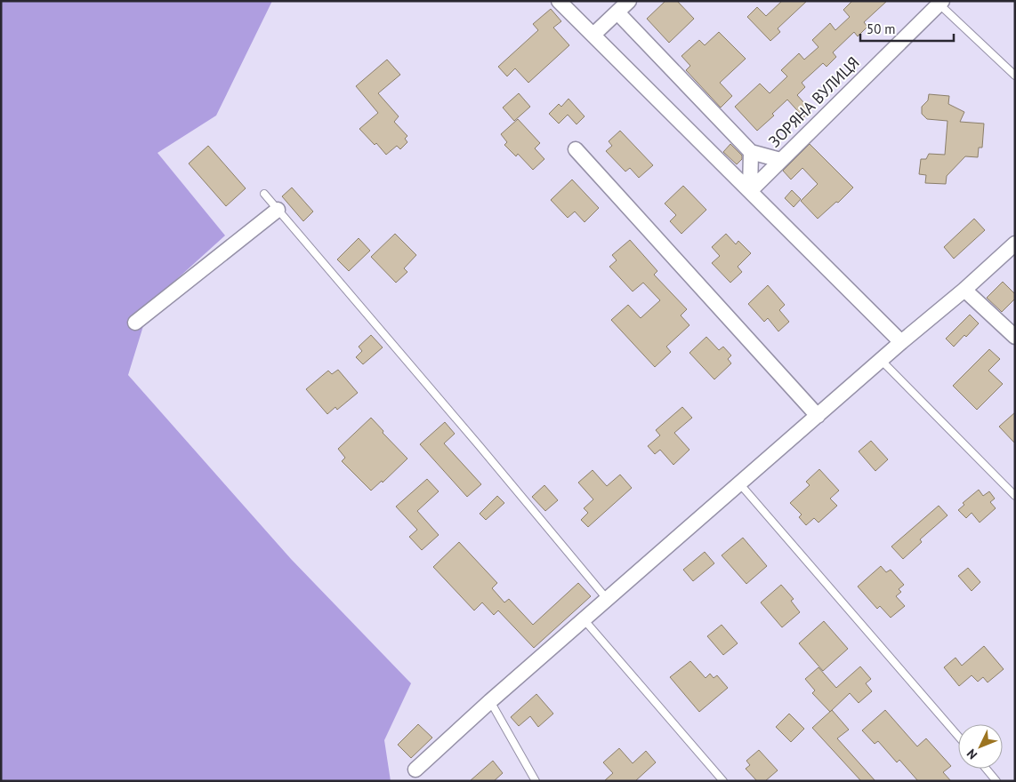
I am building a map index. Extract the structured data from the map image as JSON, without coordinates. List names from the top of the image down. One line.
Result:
{"streets":{"street":["ЗОРЯНА ВУЛИЦЯ"]},"scale_bar":"50 m","north":"bottom left"}
